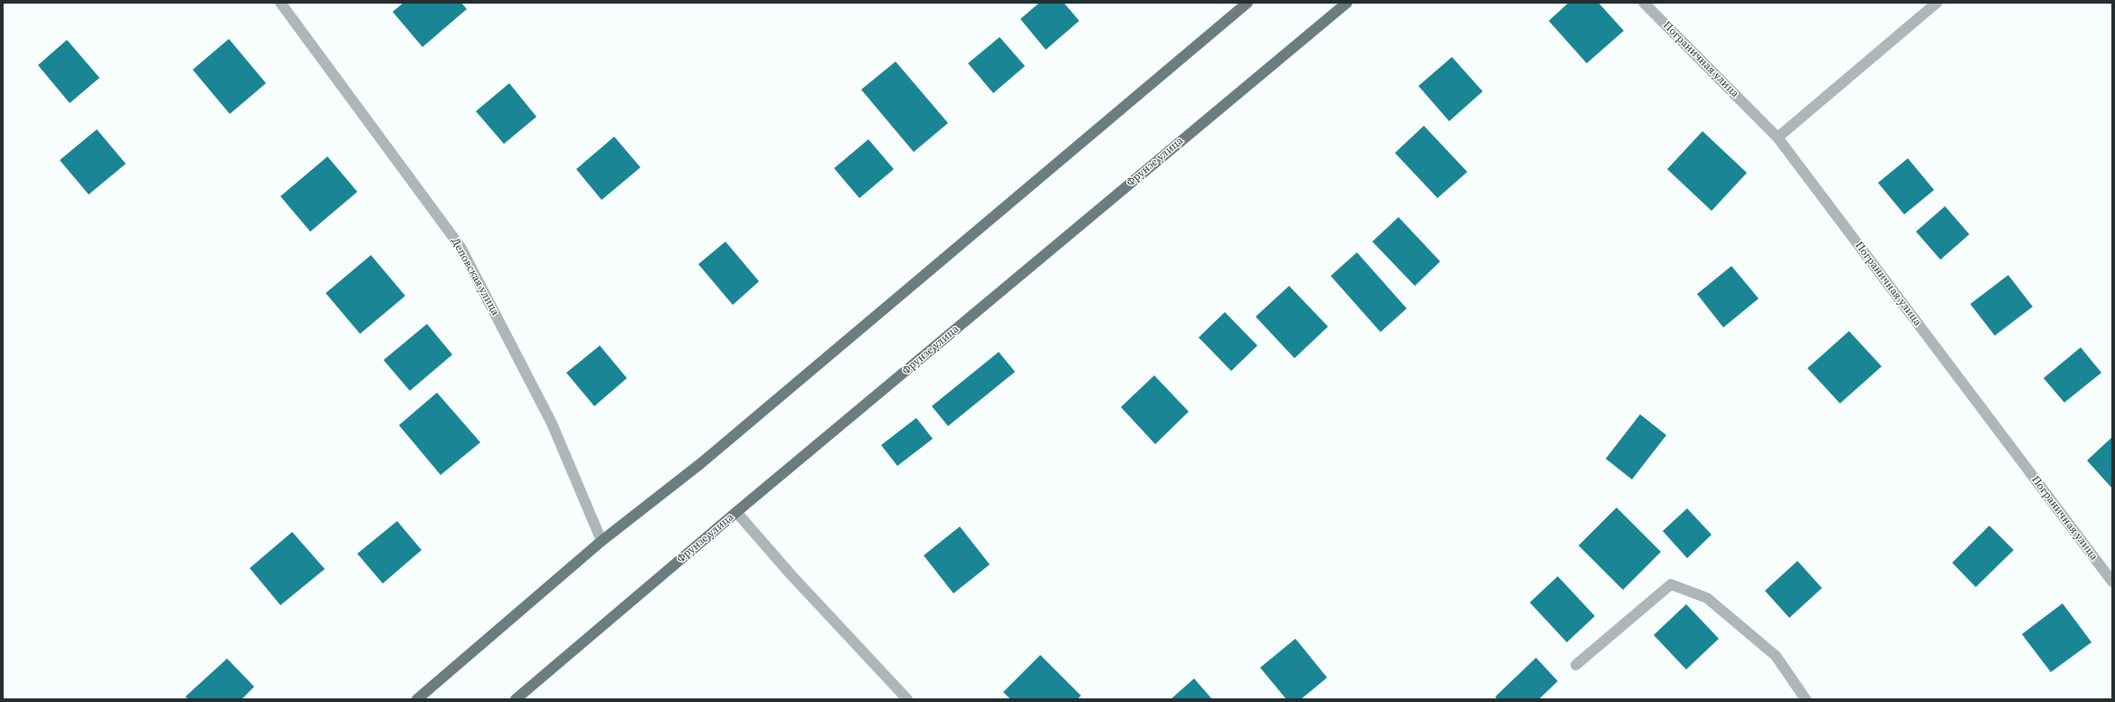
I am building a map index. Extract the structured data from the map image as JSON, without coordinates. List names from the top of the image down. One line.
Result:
{"streets":{"main road":["Фрунзе улица"],"street":["Пограничная улица","Деповская улица"]}}
